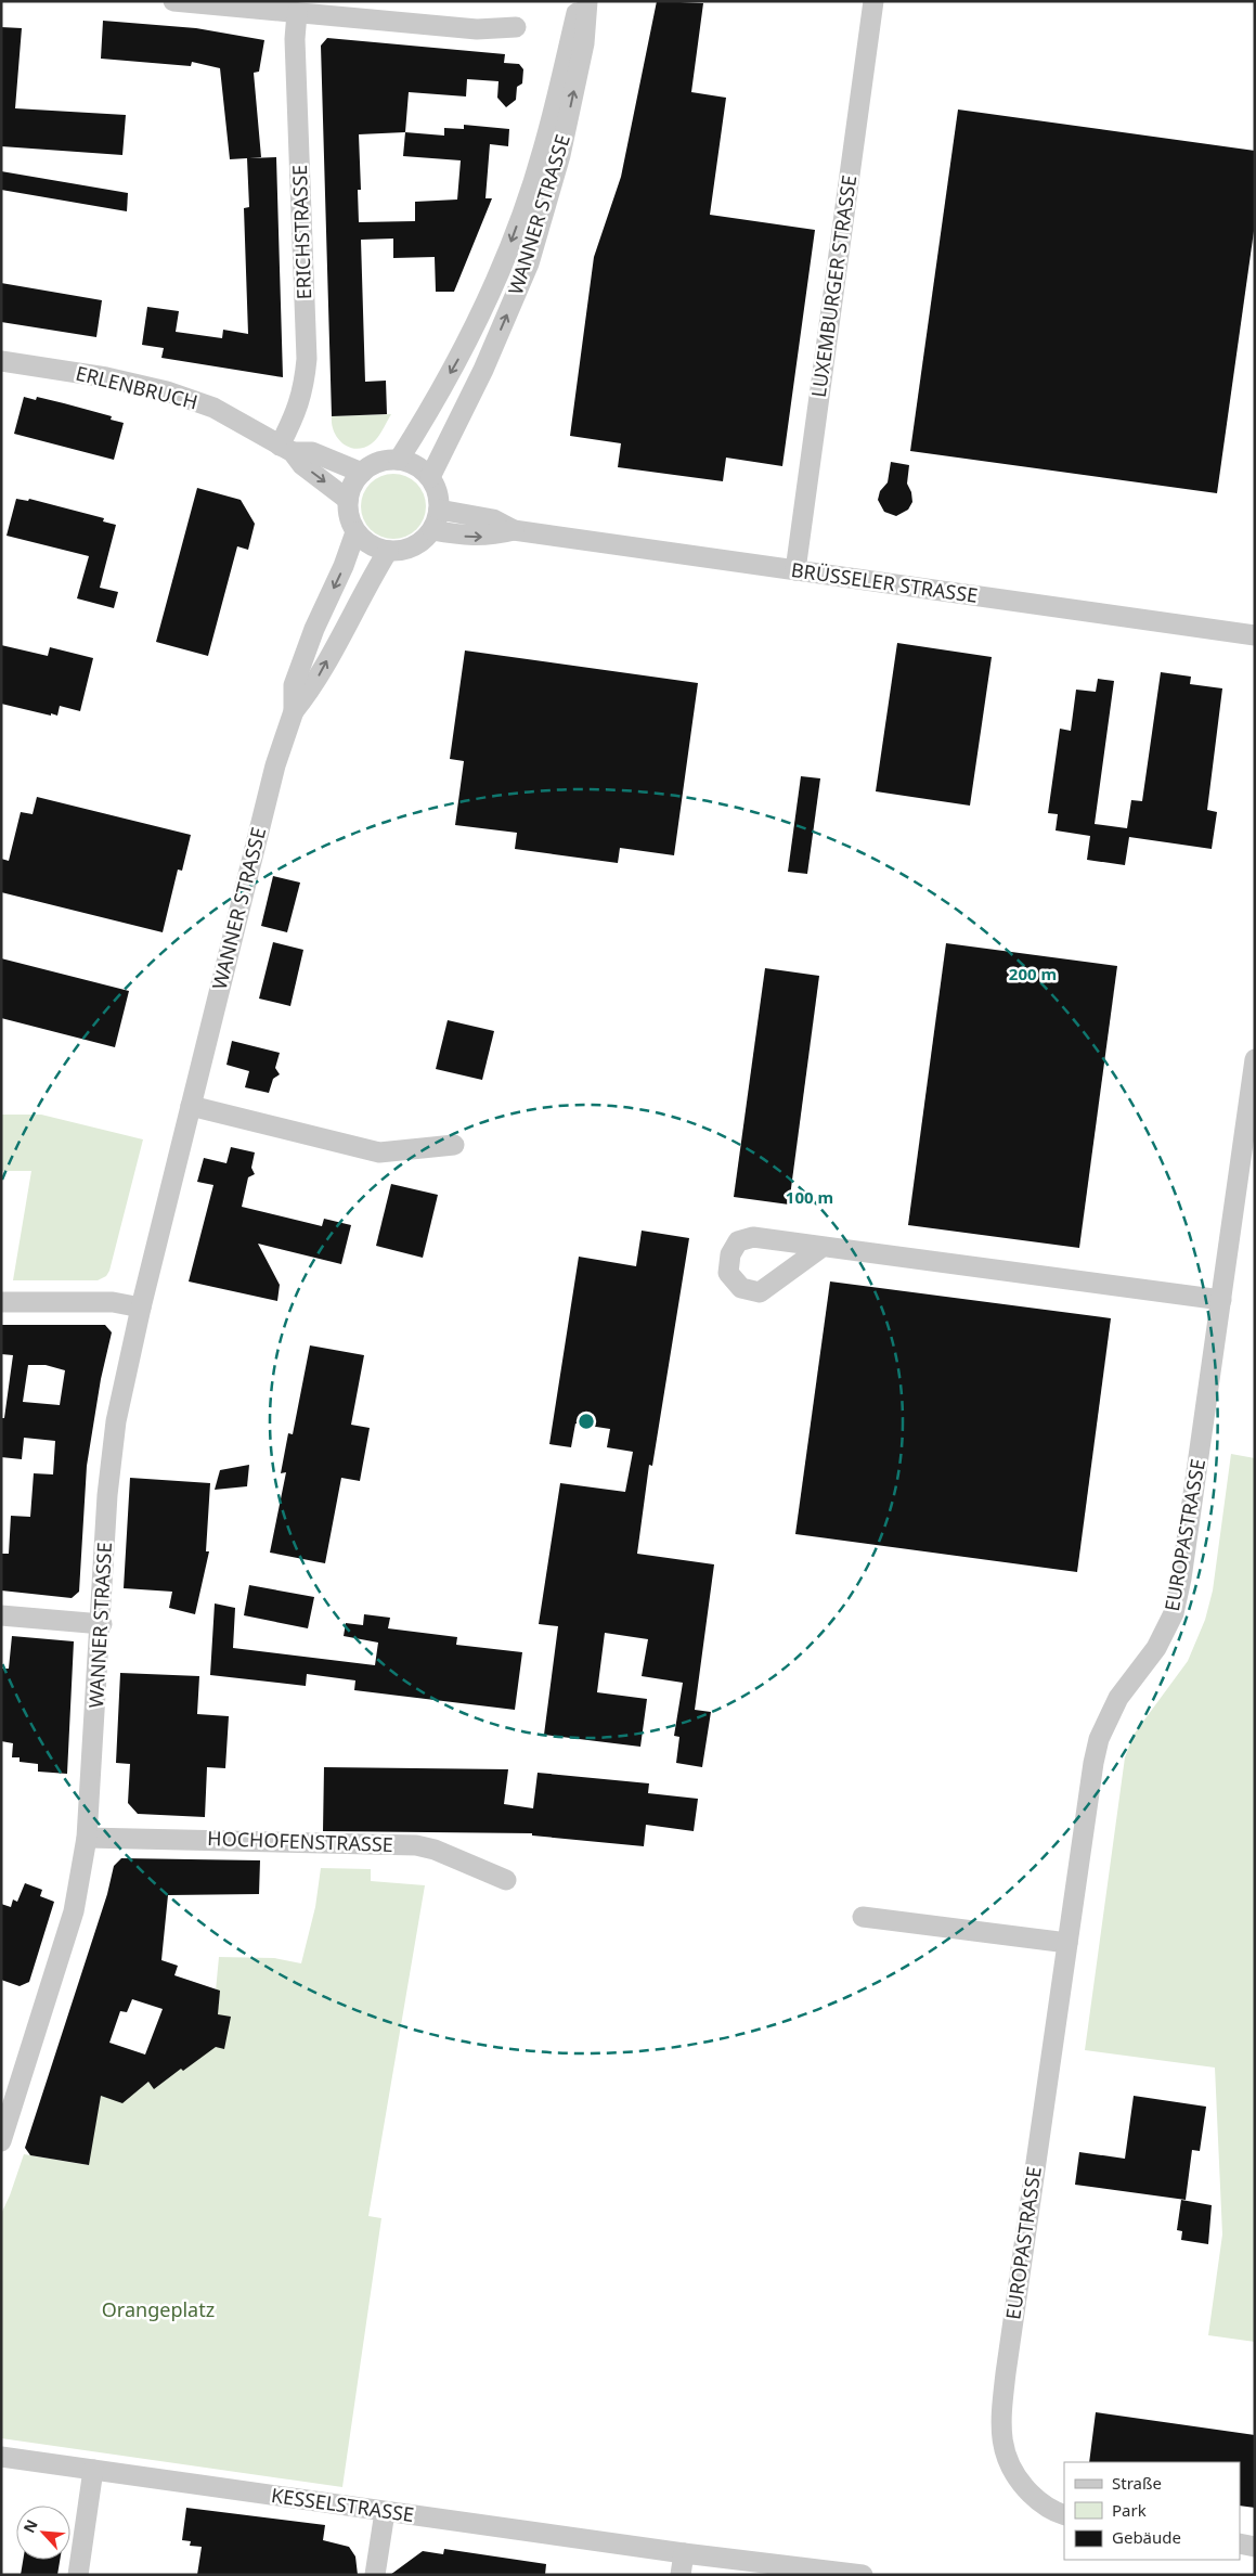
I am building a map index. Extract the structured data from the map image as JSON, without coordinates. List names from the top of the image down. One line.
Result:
{"streets":{"street":["WANNER STRASSE","ERICHSTRASSE","LUXEMBURGER STRASSE","ERLENBRUCH","BRÜSSELER STRASSE","EUROPASTRASSE","HOCHOFENSTRASSE","KESSELSTRASSE"]},"crossings":[["WANNER STRASSE","ERLENBRUCH"],["WANNER STRASSE","BRÜSSELER STRASSE"],["WANNER STRASSE","HOCHOFENSTRASSE"],["ERICHSTRASSE","ERLENBRUCH"],["LUXEMBURGER STRASSE","BRÜSSELER STRASSE"],["ERLENBRUCH","BRÜSSELER STRASSE"]],"parks":["Orangeplatz"],"legend":["Straße","Park","Gebäude"],"north":"top left","rings":["200 m","100 m"]}
